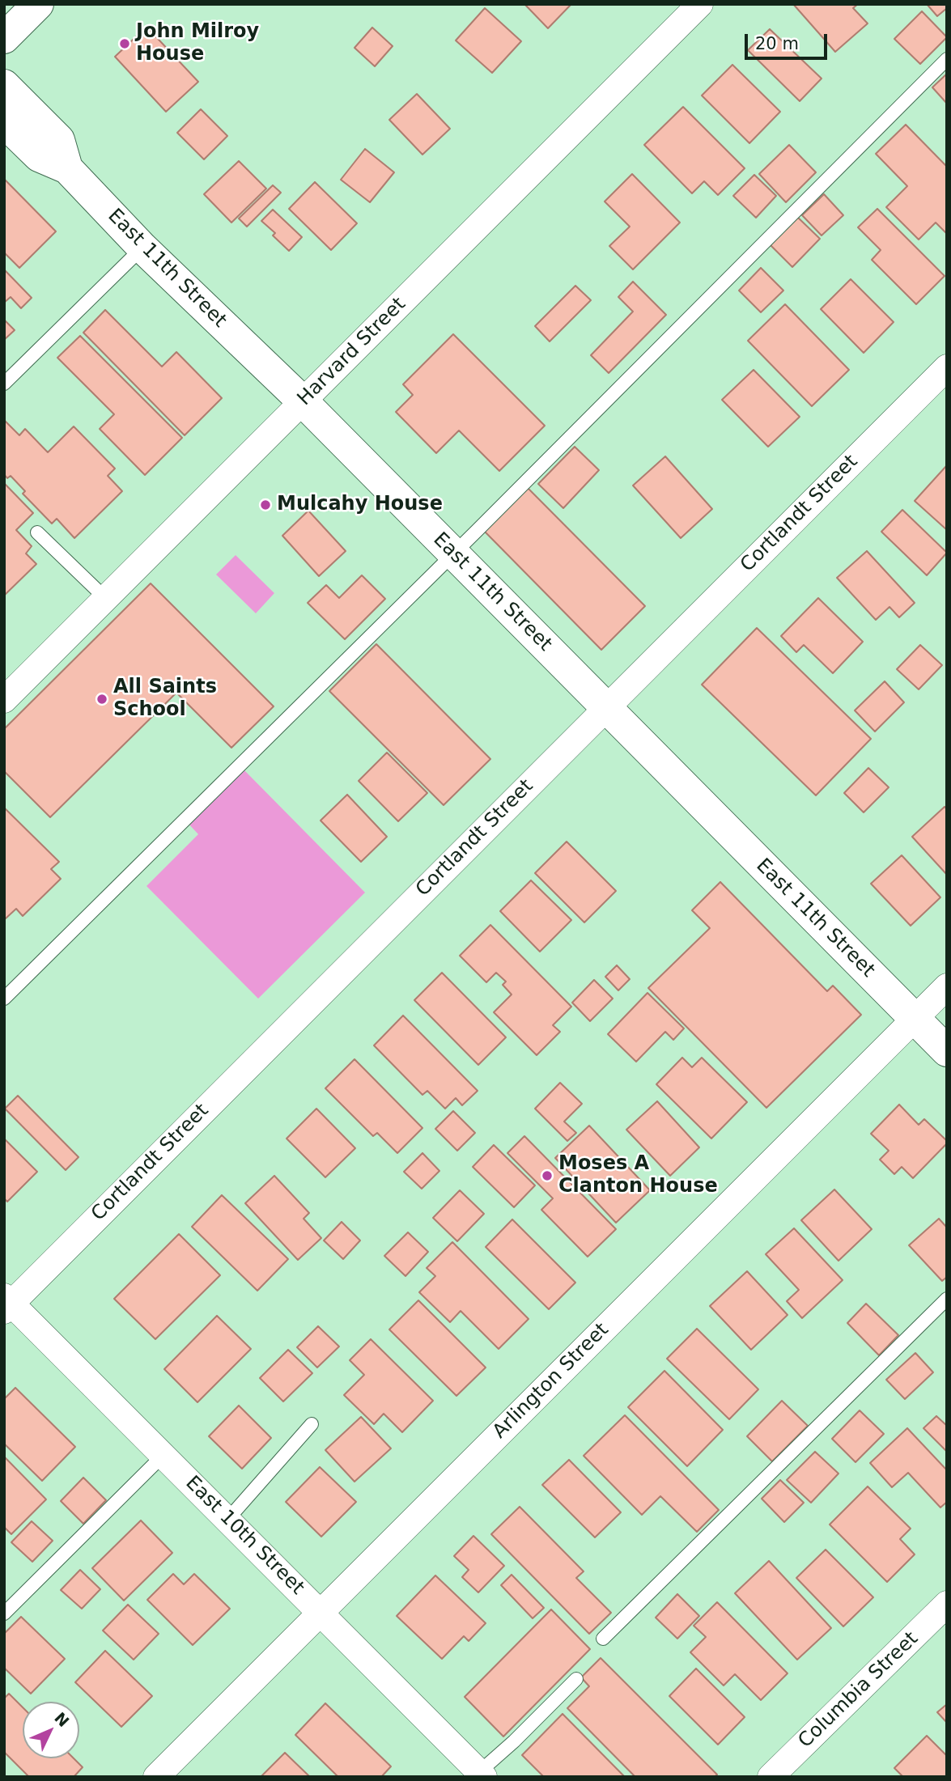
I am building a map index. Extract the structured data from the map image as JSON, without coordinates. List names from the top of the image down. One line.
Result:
{"streets":{"main road":["East 11th Street"],"street":["Harvard Street","Cortlandt Street","Arlington Street","East 10th Street","Columbia Street"]},"crossings":[["East 11th Street","Harvard Street"],["East 11th Street","Cortlandt Street"],["East 11th Street","Arlington Street"],["Cortlandt Street","East 10th Street"],["Arlington Street","East 10th Street"]],"places":["John Milroy House","Mulcahy House","All Saints School","Moses A Clanton House"],"scale_bar":"20 m","north":"top right"}
